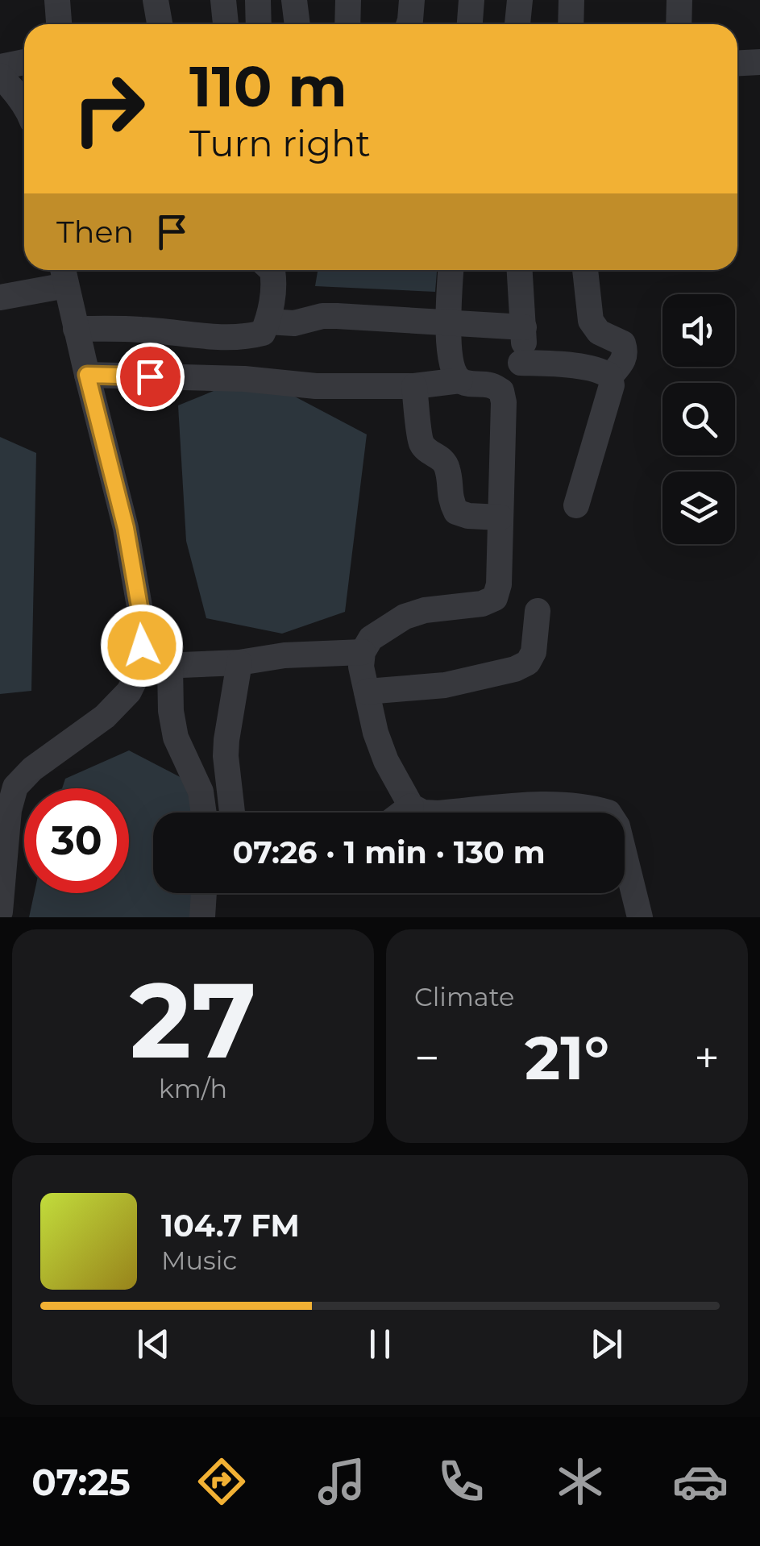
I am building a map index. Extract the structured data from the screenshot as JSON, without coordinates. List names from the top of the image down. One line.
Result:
{"page":{"turn":["110 m","Turn right"],"then":"Then","limit":"30","trip":"07:26 · 1 min · 130 m","tile":[["27","km/h"],"Climate"],"heat":["−","21°","+"],"song":["104.7 FM","Music"],"tabs":"07:25"}}
